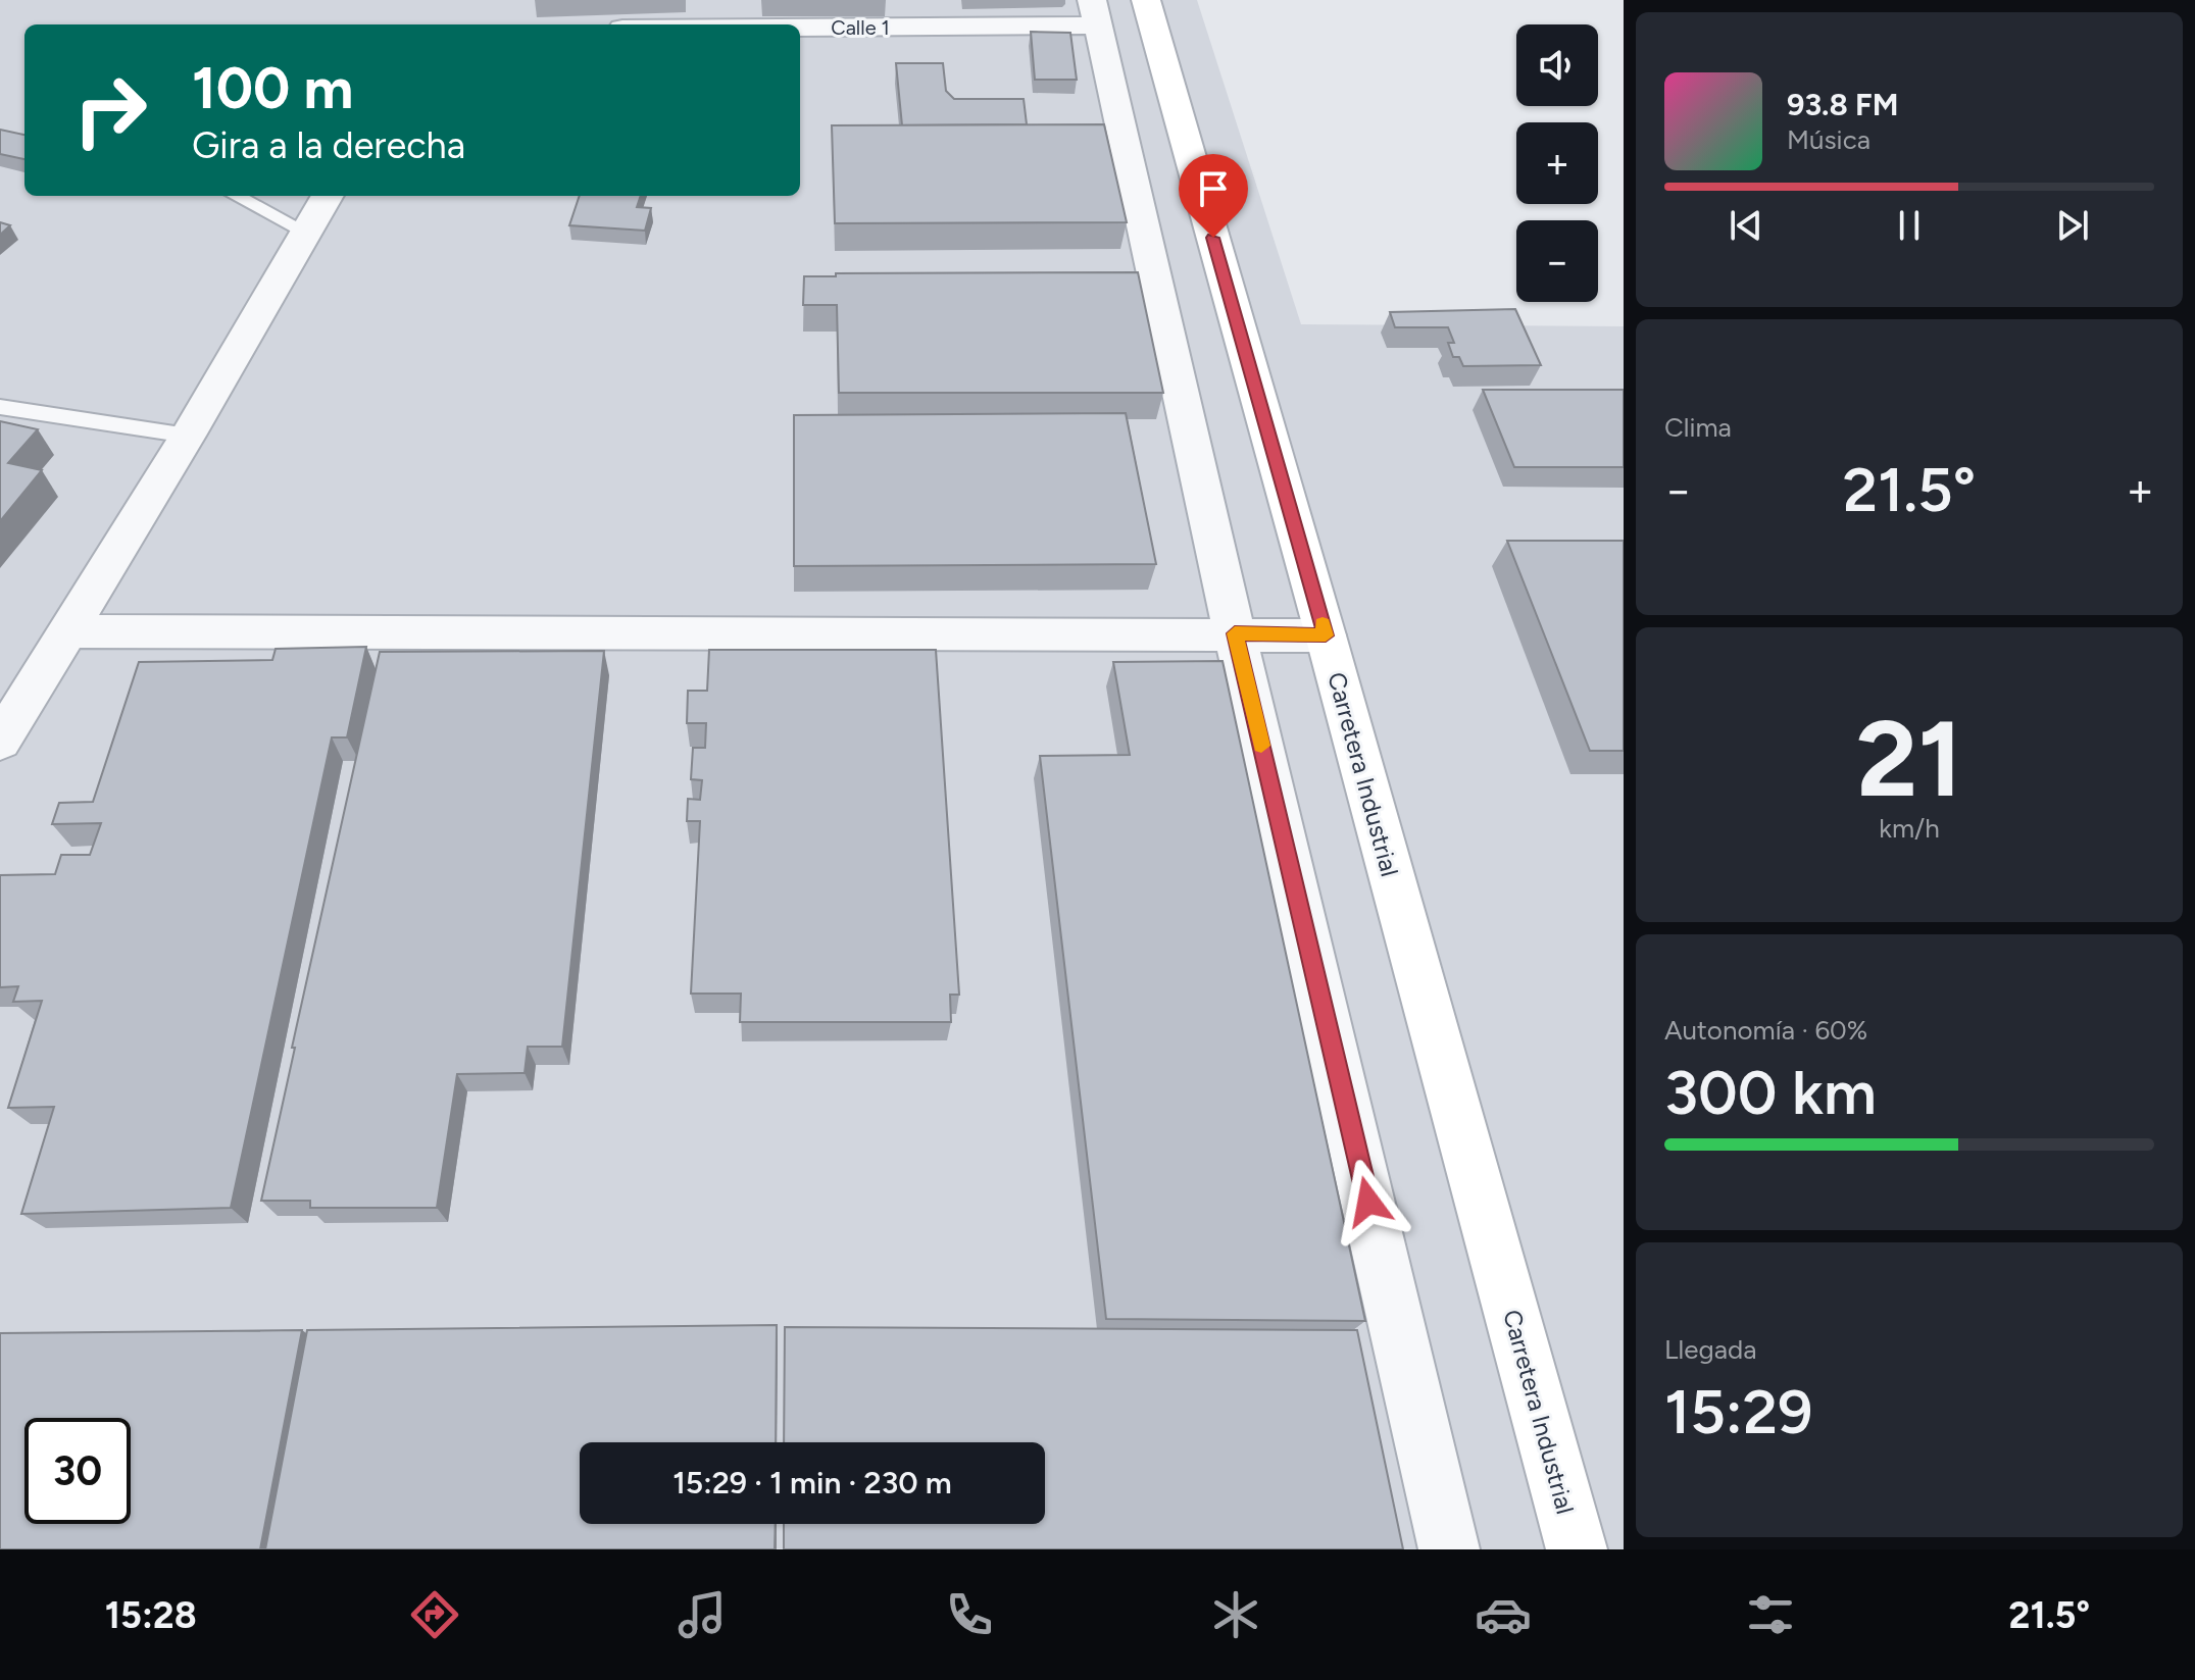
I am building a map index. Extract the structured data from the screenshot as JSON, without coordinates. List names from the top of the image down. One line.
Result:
{"streets":{"street":["Calle 1","Carretera Industrial"]},"page":{"map_buttons":["+","−"],"turn":["100 m","Gira a la derecha"],"song":["93.8 FM","Música"],"tile":["Clima",["21","km/h"],["Autonomía · 60%","300 km"],["Llegada","15:29"]],"heat":["−","21.5°","+"],"limit":"30","trip":"15:29 · 1 min · 230 m","tabs":["15:28","21.5°"]}}
